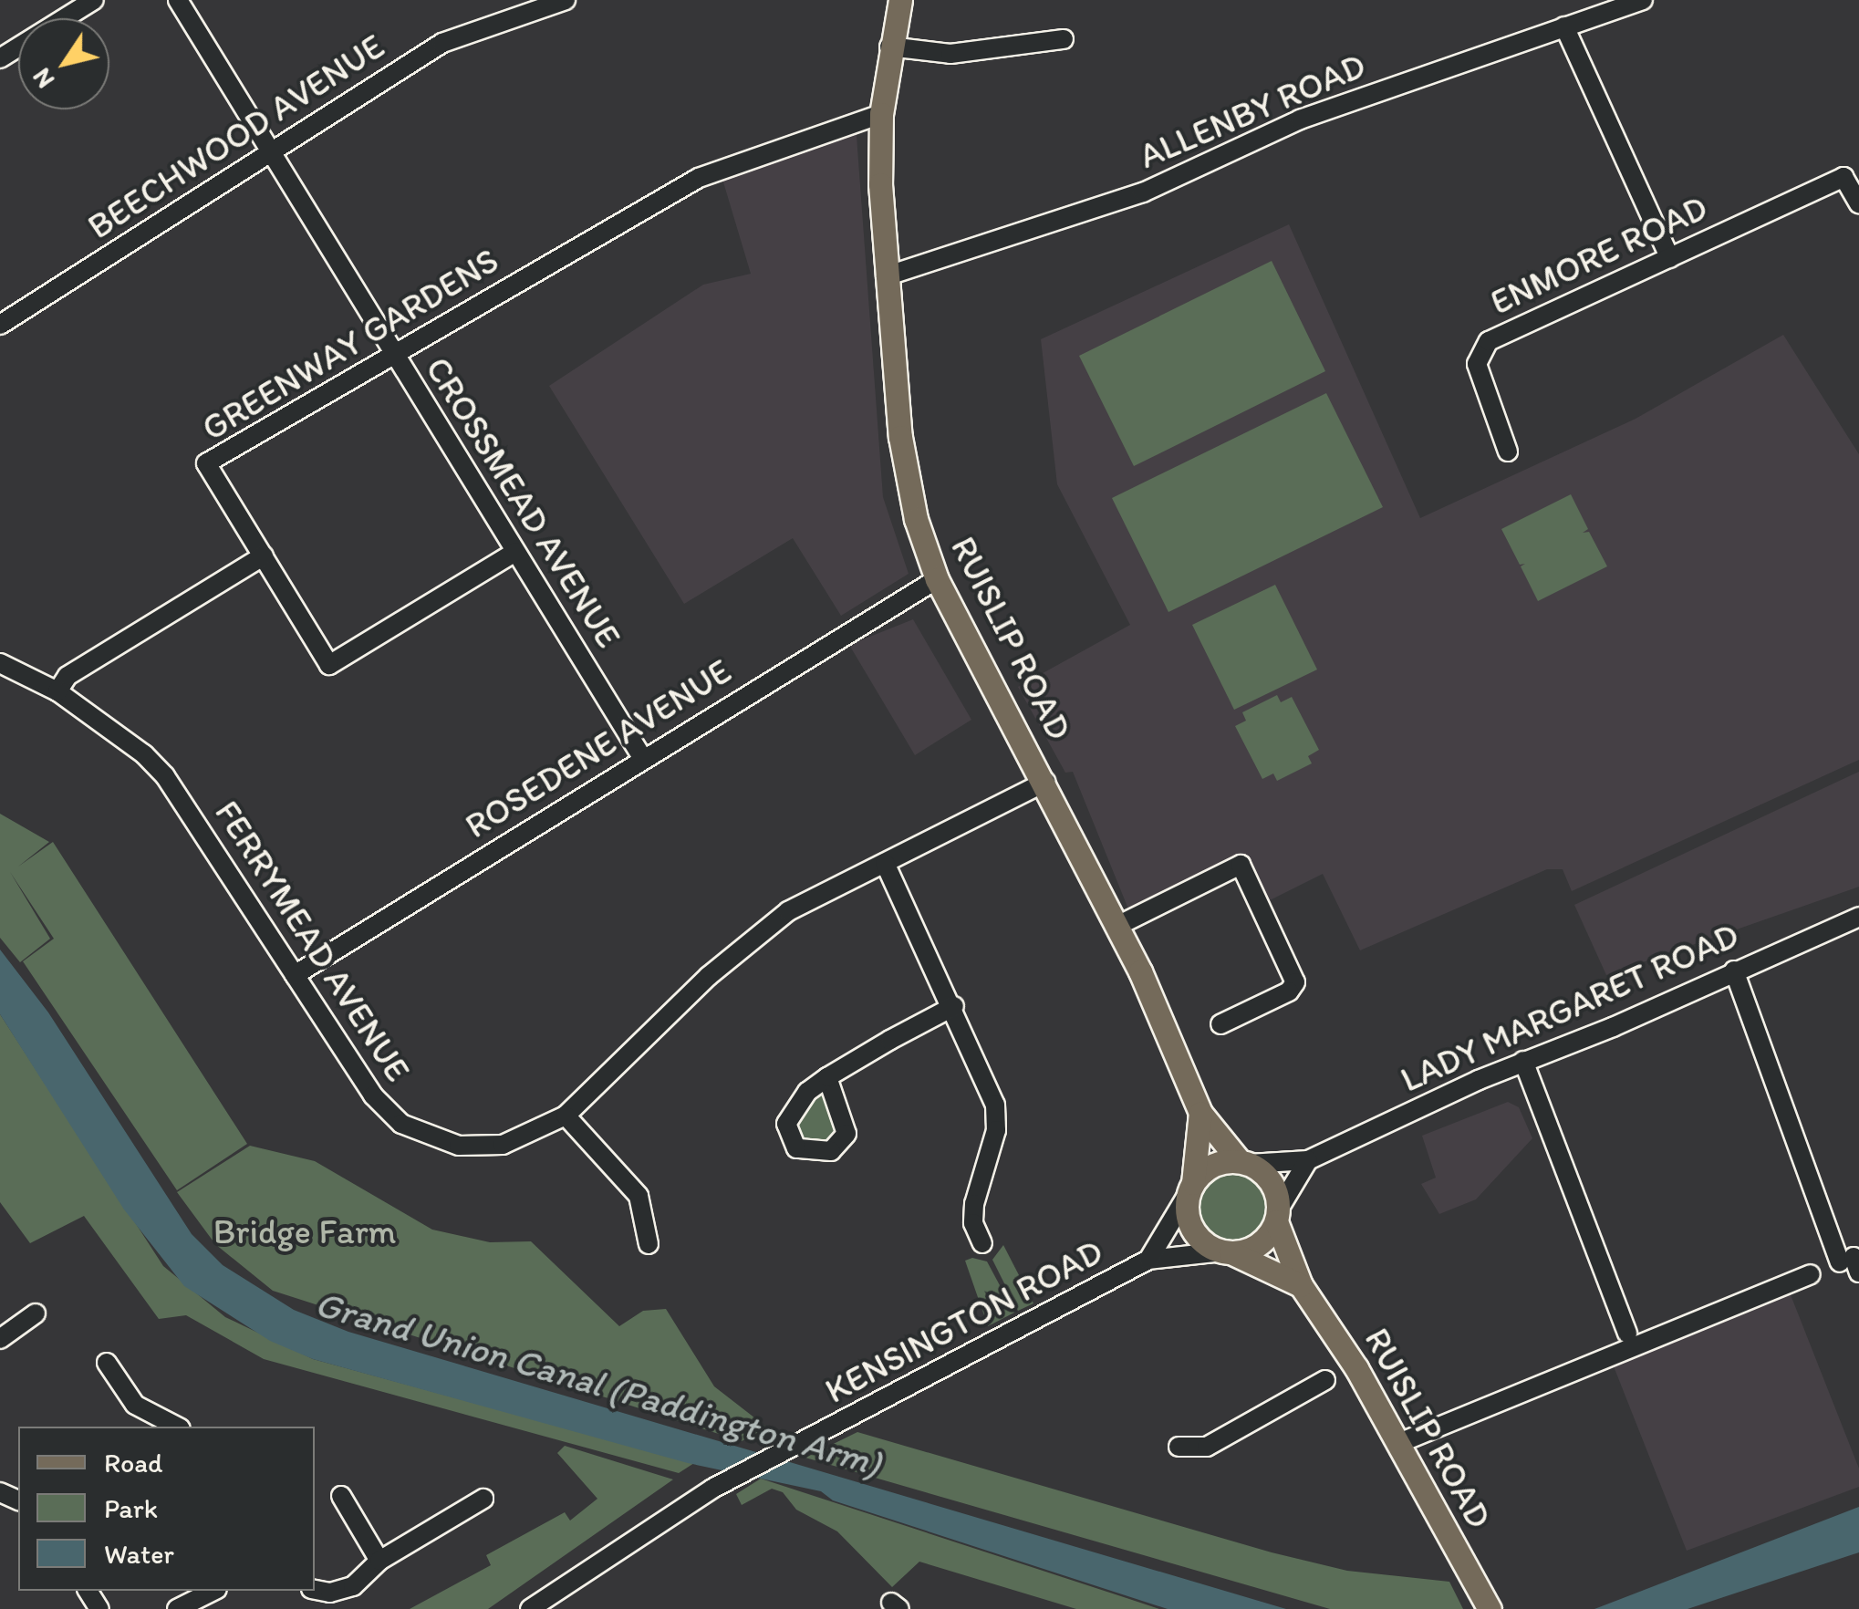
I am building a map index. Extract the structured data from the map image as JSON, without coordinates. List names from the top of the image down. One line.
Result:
{"streets":{"main road":["RUISLIP ROAD"],"street":["ALLENBY ROAD","BEECHWOOD AVENUE","ENMORE ROAD","GREENWAY GARDENS","CROSSMEAD AVENUE","ROSEDENE AVENUE","FERRYMEAD AVENUE","LADY MARGARET ROAD","KENSINGTON ROAD"]},"crossings":[["ALLENBY ROAD","RUISLIP ROAD"],["BEECHWOOD AVENUE","CROSSMEAD AVENUE"],["GREENWAY GARDENS","CROSSMEAD AVENUE"],["GREENWAY GARDENS","RUISLIP ROAD"],["CROSSMEAD AVENUE","ROSEDENE AVENUE"],["RUISLIP ROAD","ROSEDENE AVENUE"],["RUISLIP ROAD","FERRYMEAD AVENUE"],["RUISLIP ROAD","LADY MARGARET ROAD"],["RUISLIP ROAD","KENSINGTON ROAD"],["ROSEDENE AVENUE","FERRYMEAD AVENUE"],["LADY MARGARET ROAD","KENSINGTON ROAD"]],"water":["Grand Union Canal (Paddington Arm)"],"parks":["Bridge Farm"],"legend":["Road","Park","Water"],"north":"bottom left"}
